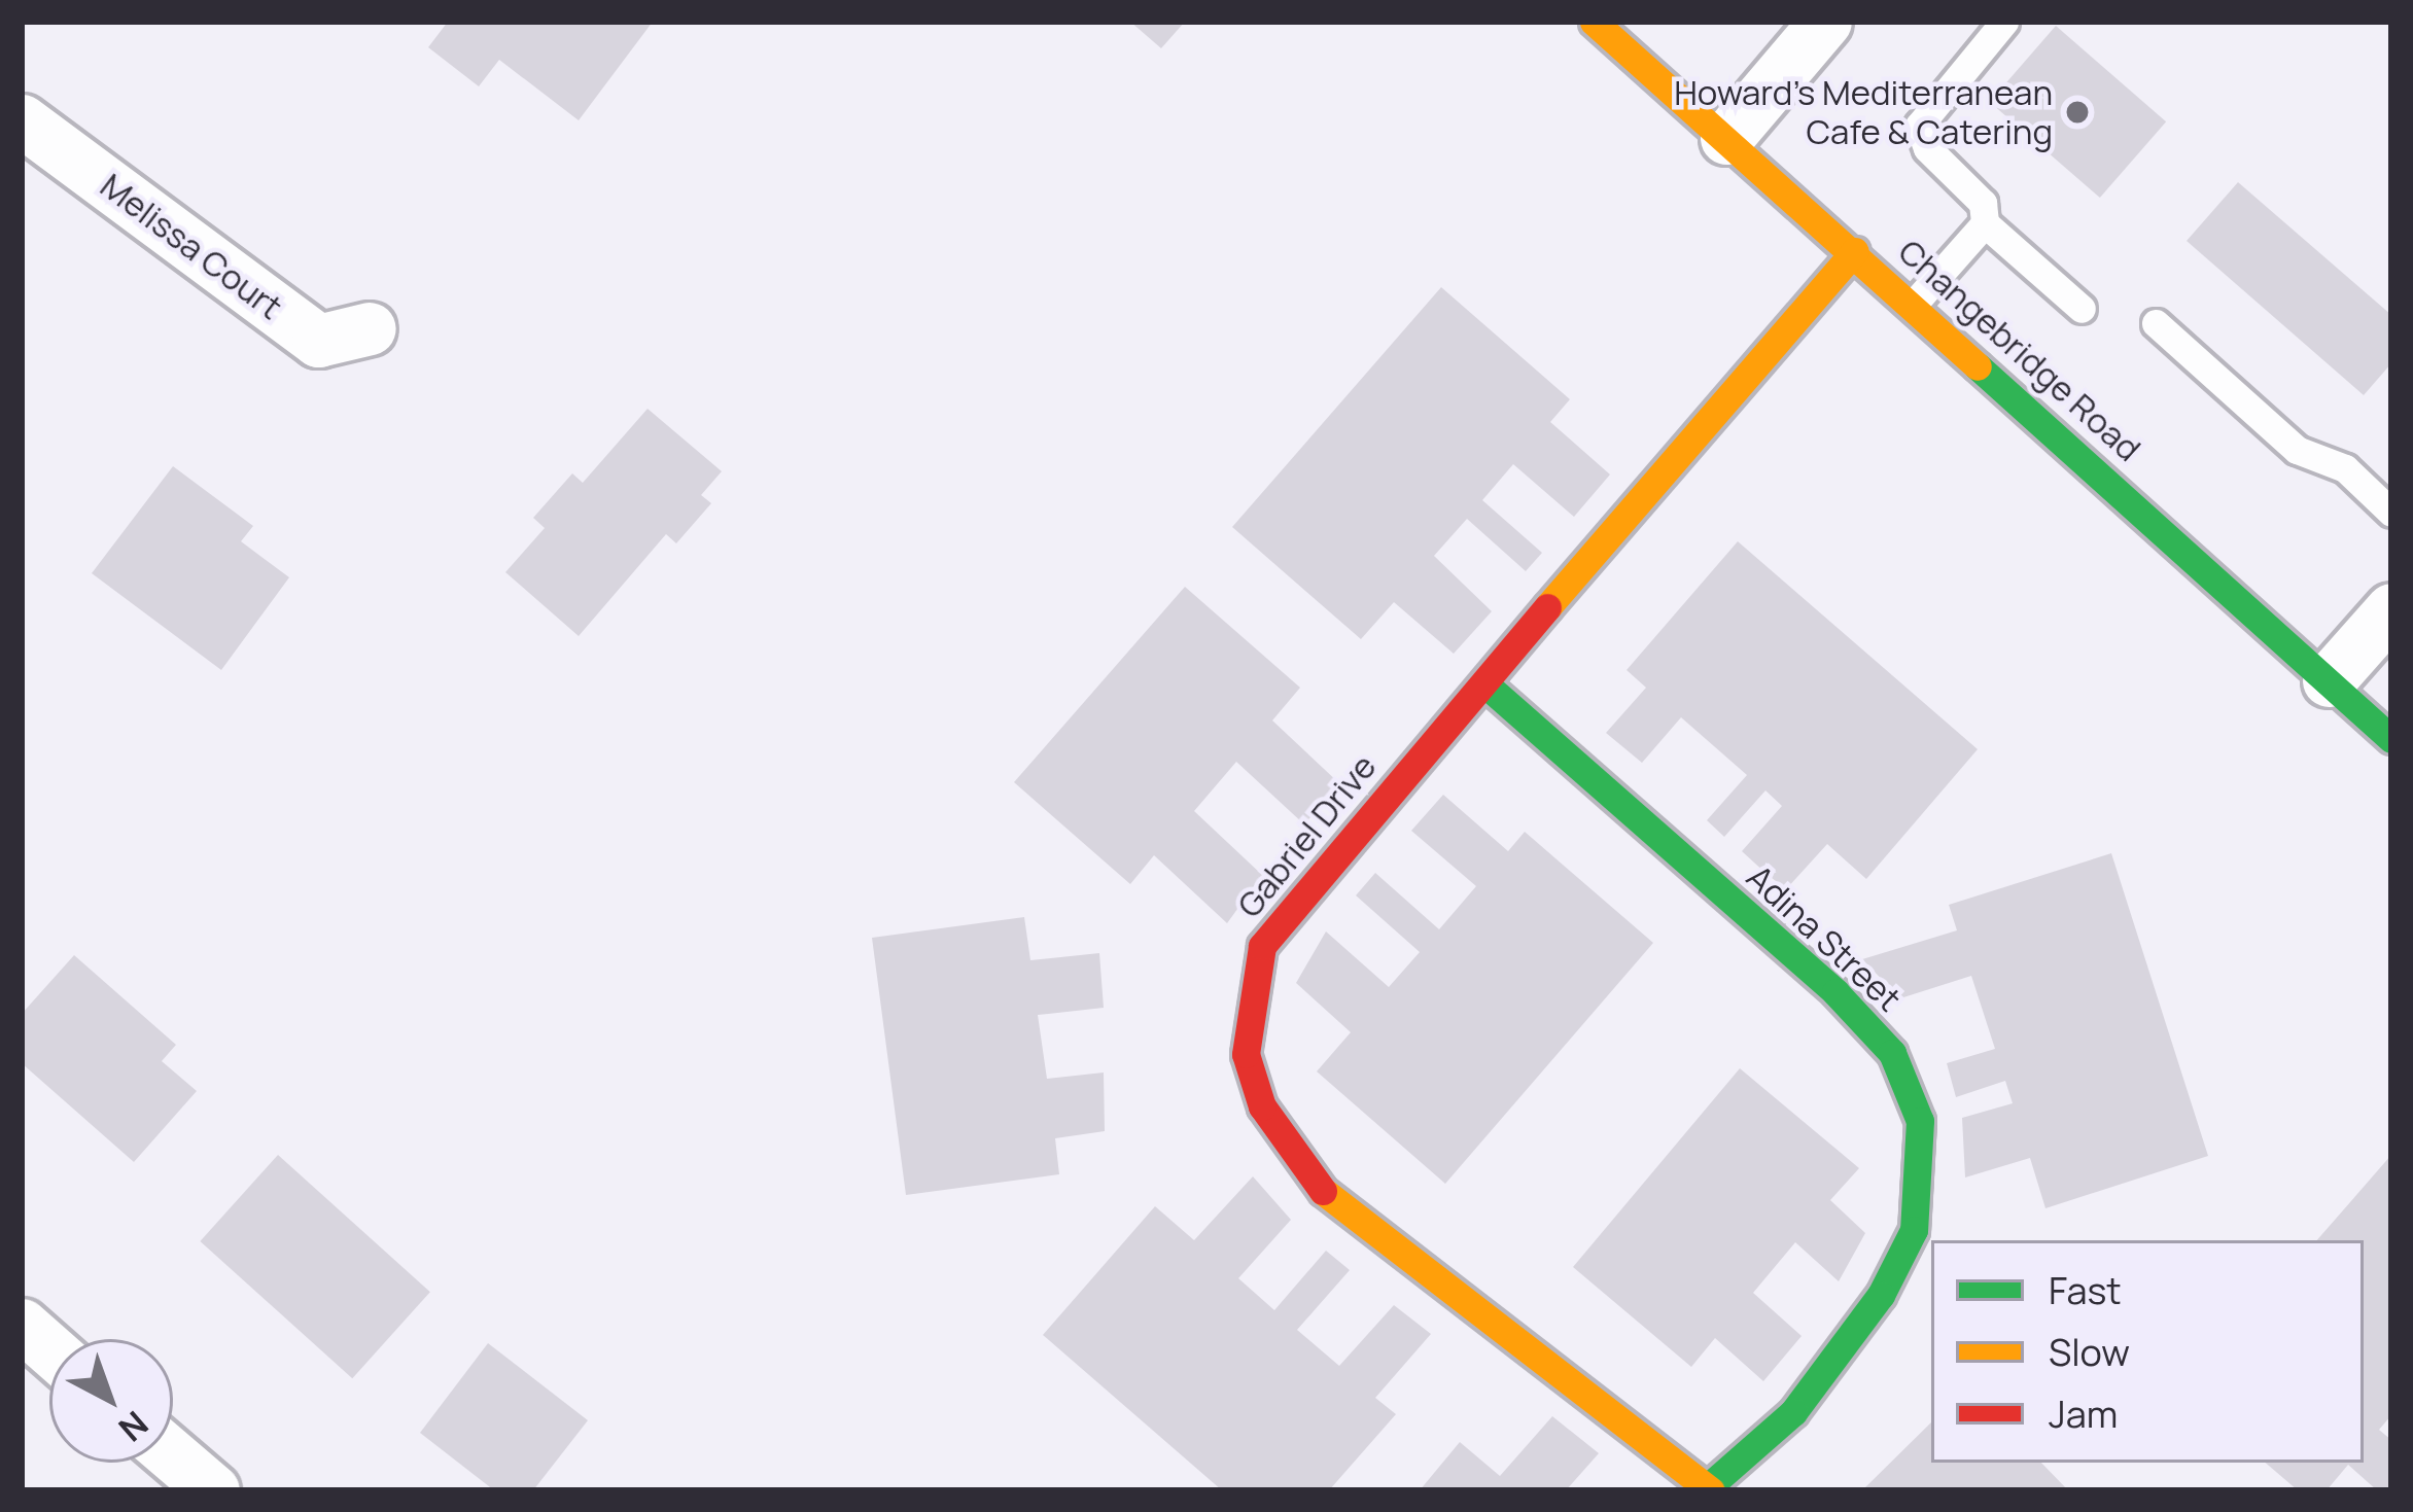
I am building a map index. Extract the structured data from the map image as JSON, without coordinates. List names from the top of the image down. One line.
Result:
{"streets":{"street":["Melissa Court","Changebridge Road","Gabriel Drive","Adina Street"]},"crossings":[["Changebridge Road","Gabriel Drive"],["Gabriel Drive","Adina Street"]],"places":["Howard's Mediterranean Cafe & Catering"],"legend":["Fast","Slow","Jam"],"north":"bottom right"}
